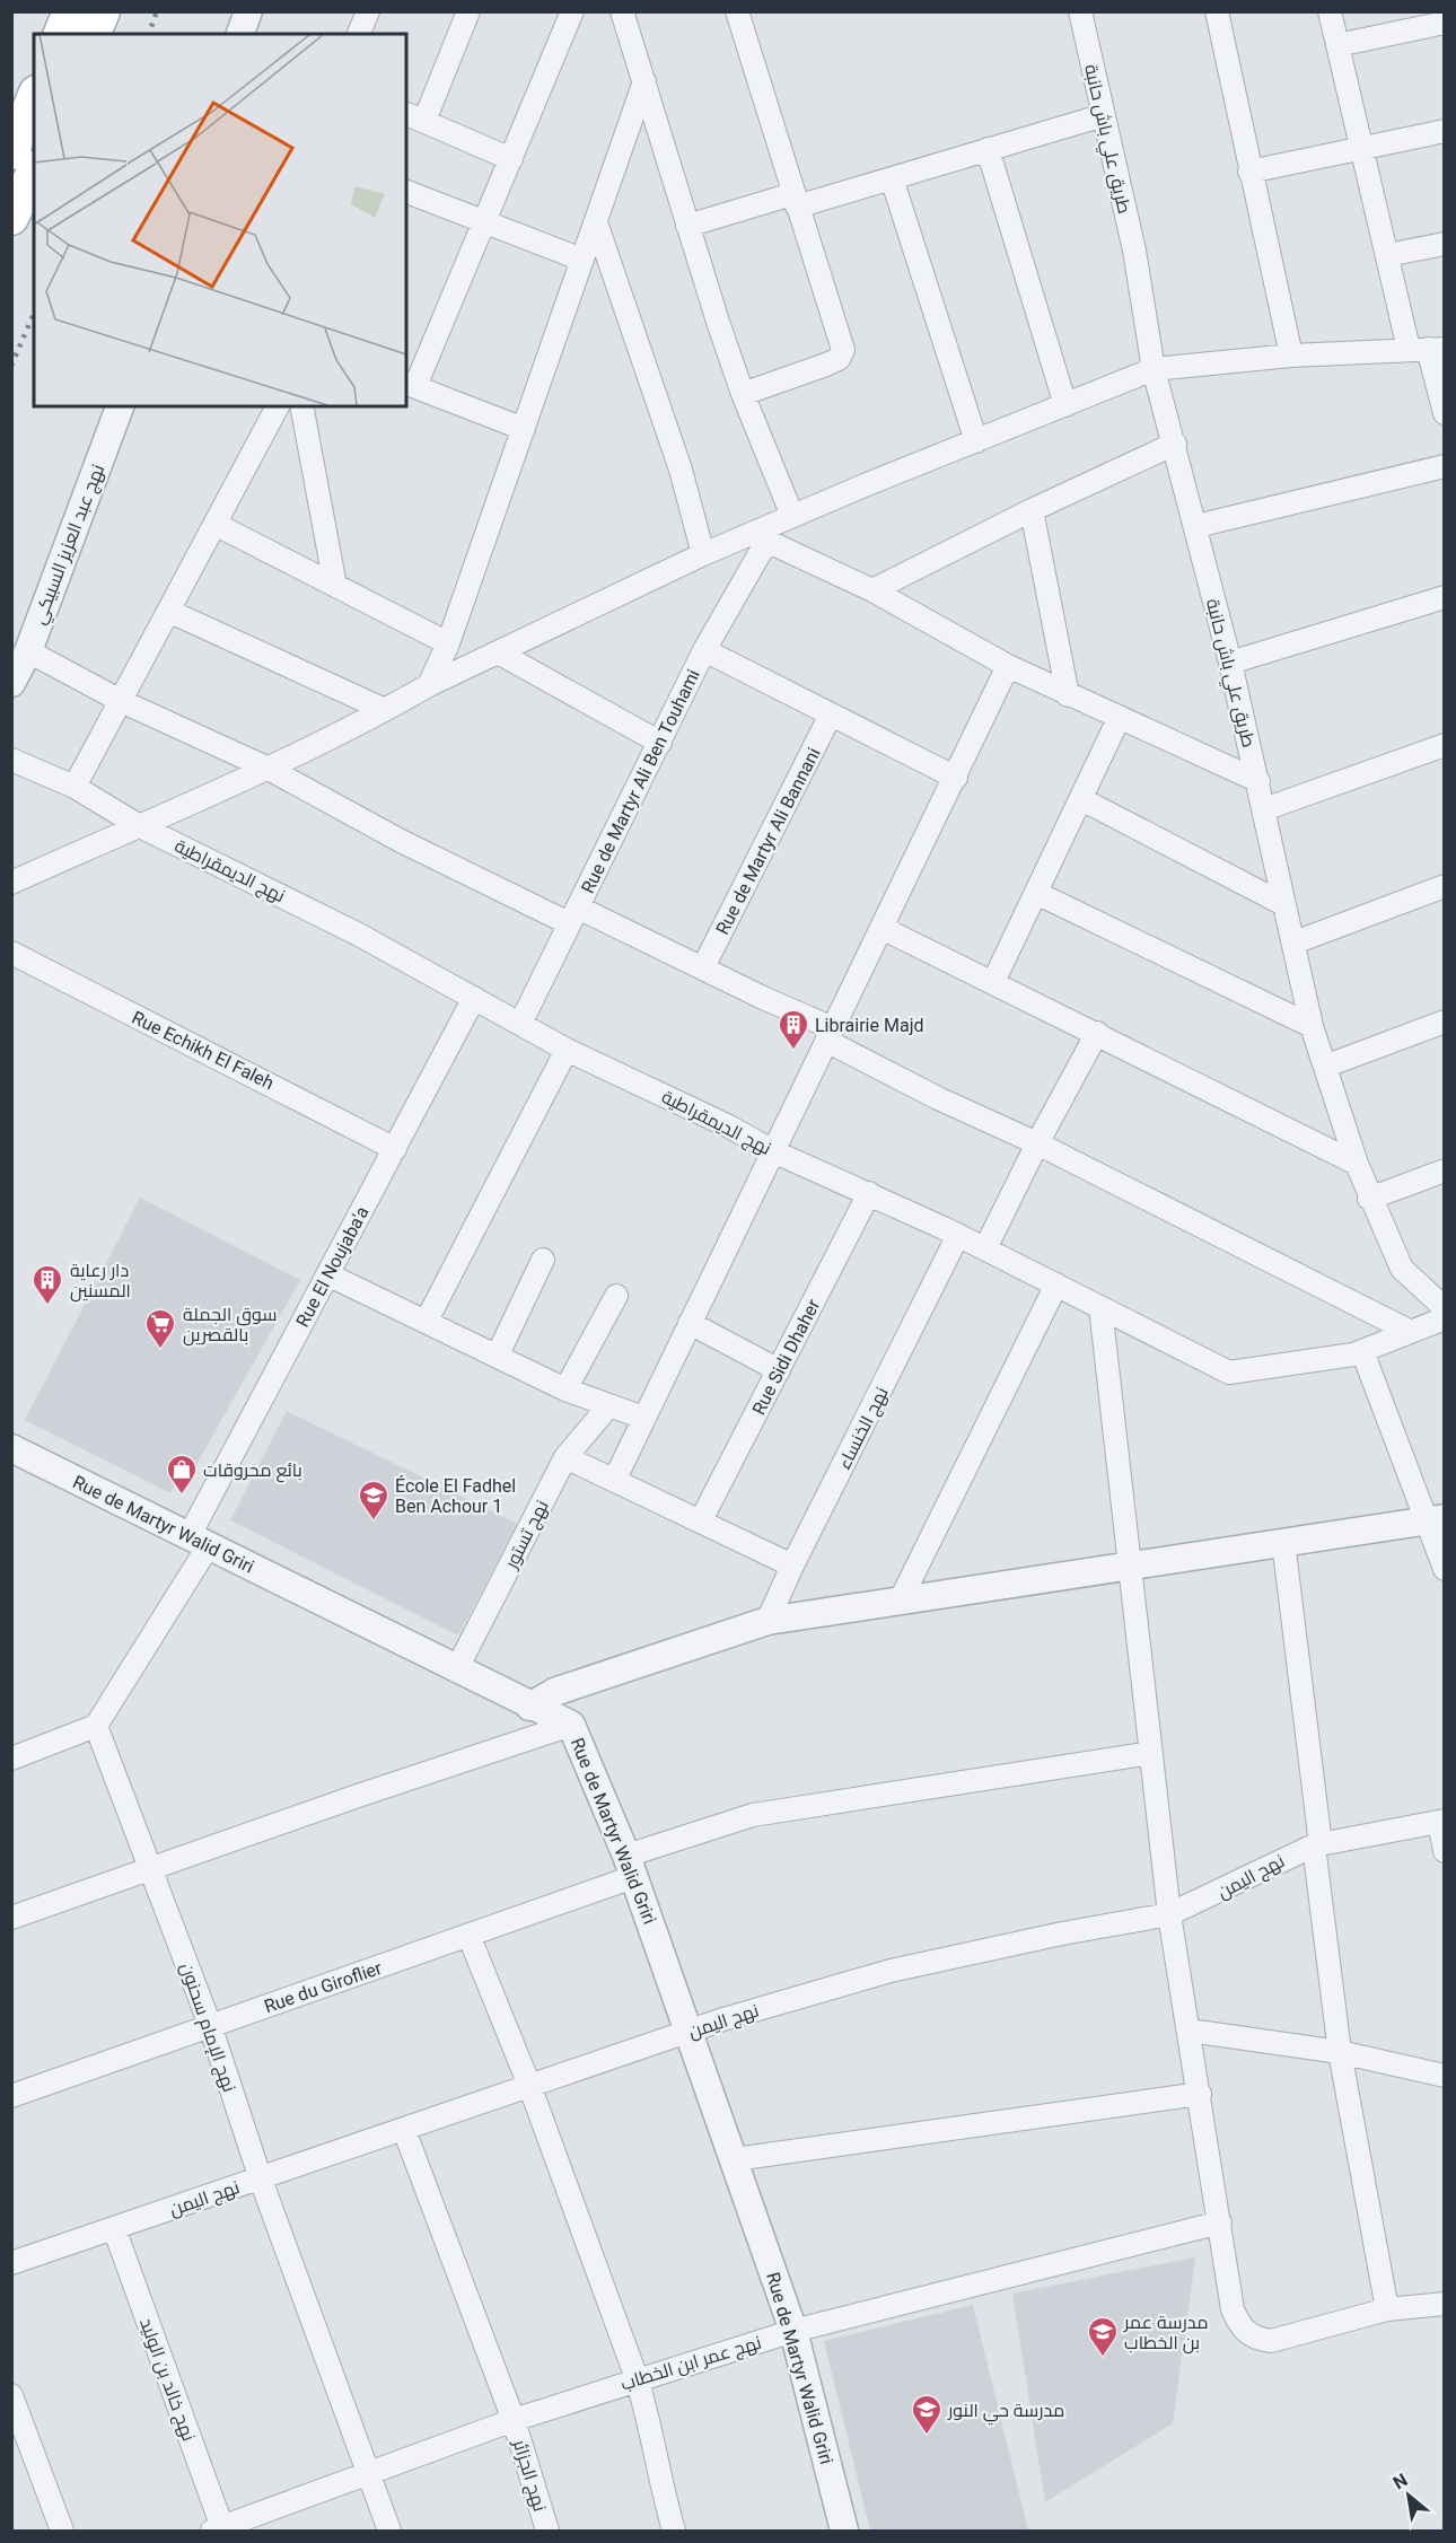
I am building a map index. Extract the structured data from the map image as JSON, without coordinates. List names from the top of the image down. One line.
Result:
{"streets":{"street":["طريق علي باش حانبة","نهج عبد العزيز السبيكي","Rue de Martyr Ali Ben Touhami","Rue de Martyr Ali Bannani","نهج الديمقراطية","Rue Echikh El Faleh","Rue El Noujaba'a","Rue Sidi Dhaher","نهج الخنساء","Rue de Martyr Walid Griri","نهج تستور","نهج اليمن","Rue du Giroflier","نهج الإمام سحنون","نهج عمر ابن الخطاب","نهج خالد بن الوليد","نهج الجزائر"]},"crossings":[["Rue de Martyr Ali Ben Touhami","نهج الديمقراطية"],["نهج الديمقراطية","Rue El Noujaba'a"],["نهج الديمقراطية","Rue Sidi Dhaher"],["نهج الديمقراطية","نهج الخنساء"],["Rue Echikh El Faleh","Rue El Noujaba'a"],["Rue El Noujaba'a","Rue de Martyr Walid Griri"],["Rue de Martyr Walid Griri","نهج تستور"],["Rue de Martyr Walid Griri","نهج اليمن"],["Rue de Martyr Walid Griri","Rue du Giroflier"],["Rue de Martyr Walid Griri","نهج عمر ابن الخطاب"],["نهج اليمن","نهج الإمام سحنون"],["نهج اليمن","نهج خالد بن الوليد"],["نهج اليمن","نهج الجزائر"],["Rue du Giroflier","نهج الإمام سحنون"],["نهج الإمام سحنون","نهج عمر ابن الخطاب"],["نهج عمر ابن الخطاب","نهج خالد بن الوليد"],["نهج عمر ابن الخطاب","نهج الجزائر"]],"places":{"building":["Librairie Majd","دار رعاية المسنين"],"supermarket":["سوق الجملة بالقصرين"],"shop":["بائع محروقات"],"school or university":["École El Fadhel Ben Achour 1","مدرسة عمر بن الخطاب","مدرسة حي النور"]},"north":"top left"}
